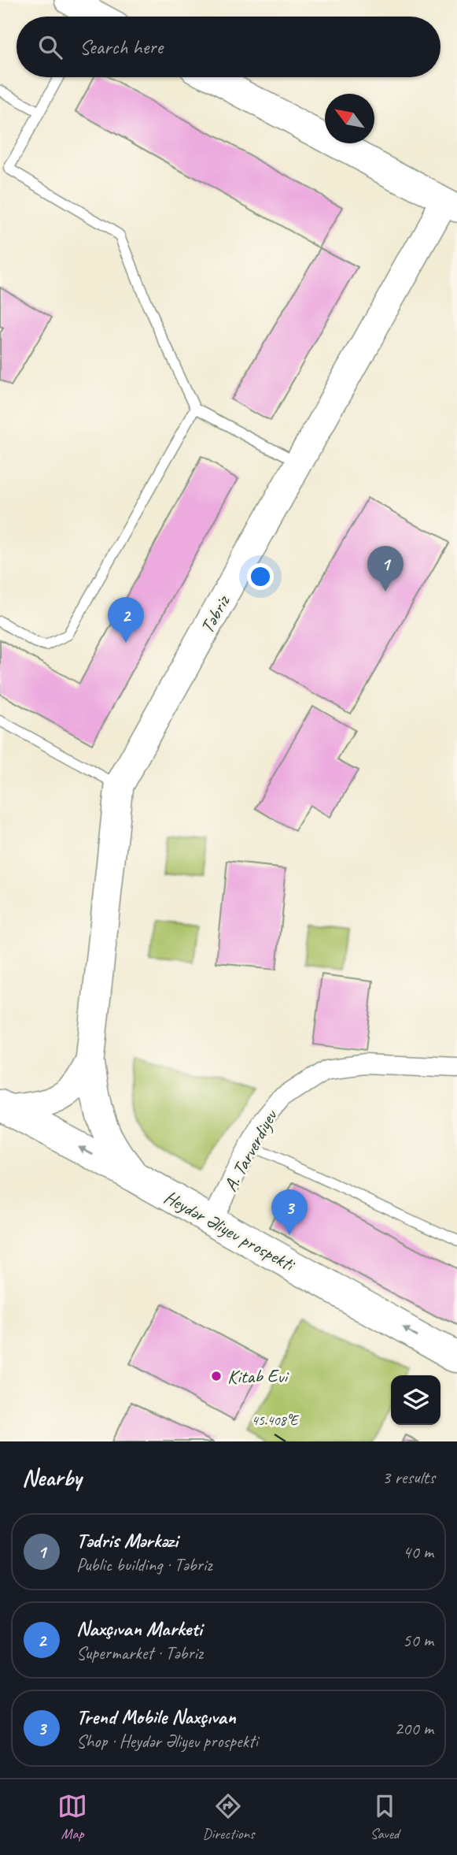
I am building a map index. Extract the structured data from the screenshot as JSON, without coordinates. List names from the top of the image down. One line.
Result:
{"streets":{"highway":["Heydər Əliyev prospekti"],"main road":["Təbriz"],"street":["A. Tarverdiyev"]},"crossings":[["A. Tarverdiyev","Heydər Əliyev prospekti"]],"one_way":["Heydər Əliyev prospekti"],"places":["Kitab Evi"],"north":"top left","page":{"search":"Search here","pins":["1","2","3"],"heading":["Nearby","3 results"],"list":[{"mark":"1","name":"Tədris Mərkəzi","note":"Public building · Təbriz","value":"40 m"},{"mark":"2","name":"Naxçıvan Marketi","note":"Supermarket · Təbriz","value":"50 m"},{"mark":"3","name":"Trend Mobile Naxçıvan","note":"Shop · Heydər Əliyev prospekti","value":"200 m"}],"nav":["Map","Directions","Saved"]},"coordinates":["45.408°E"]}
